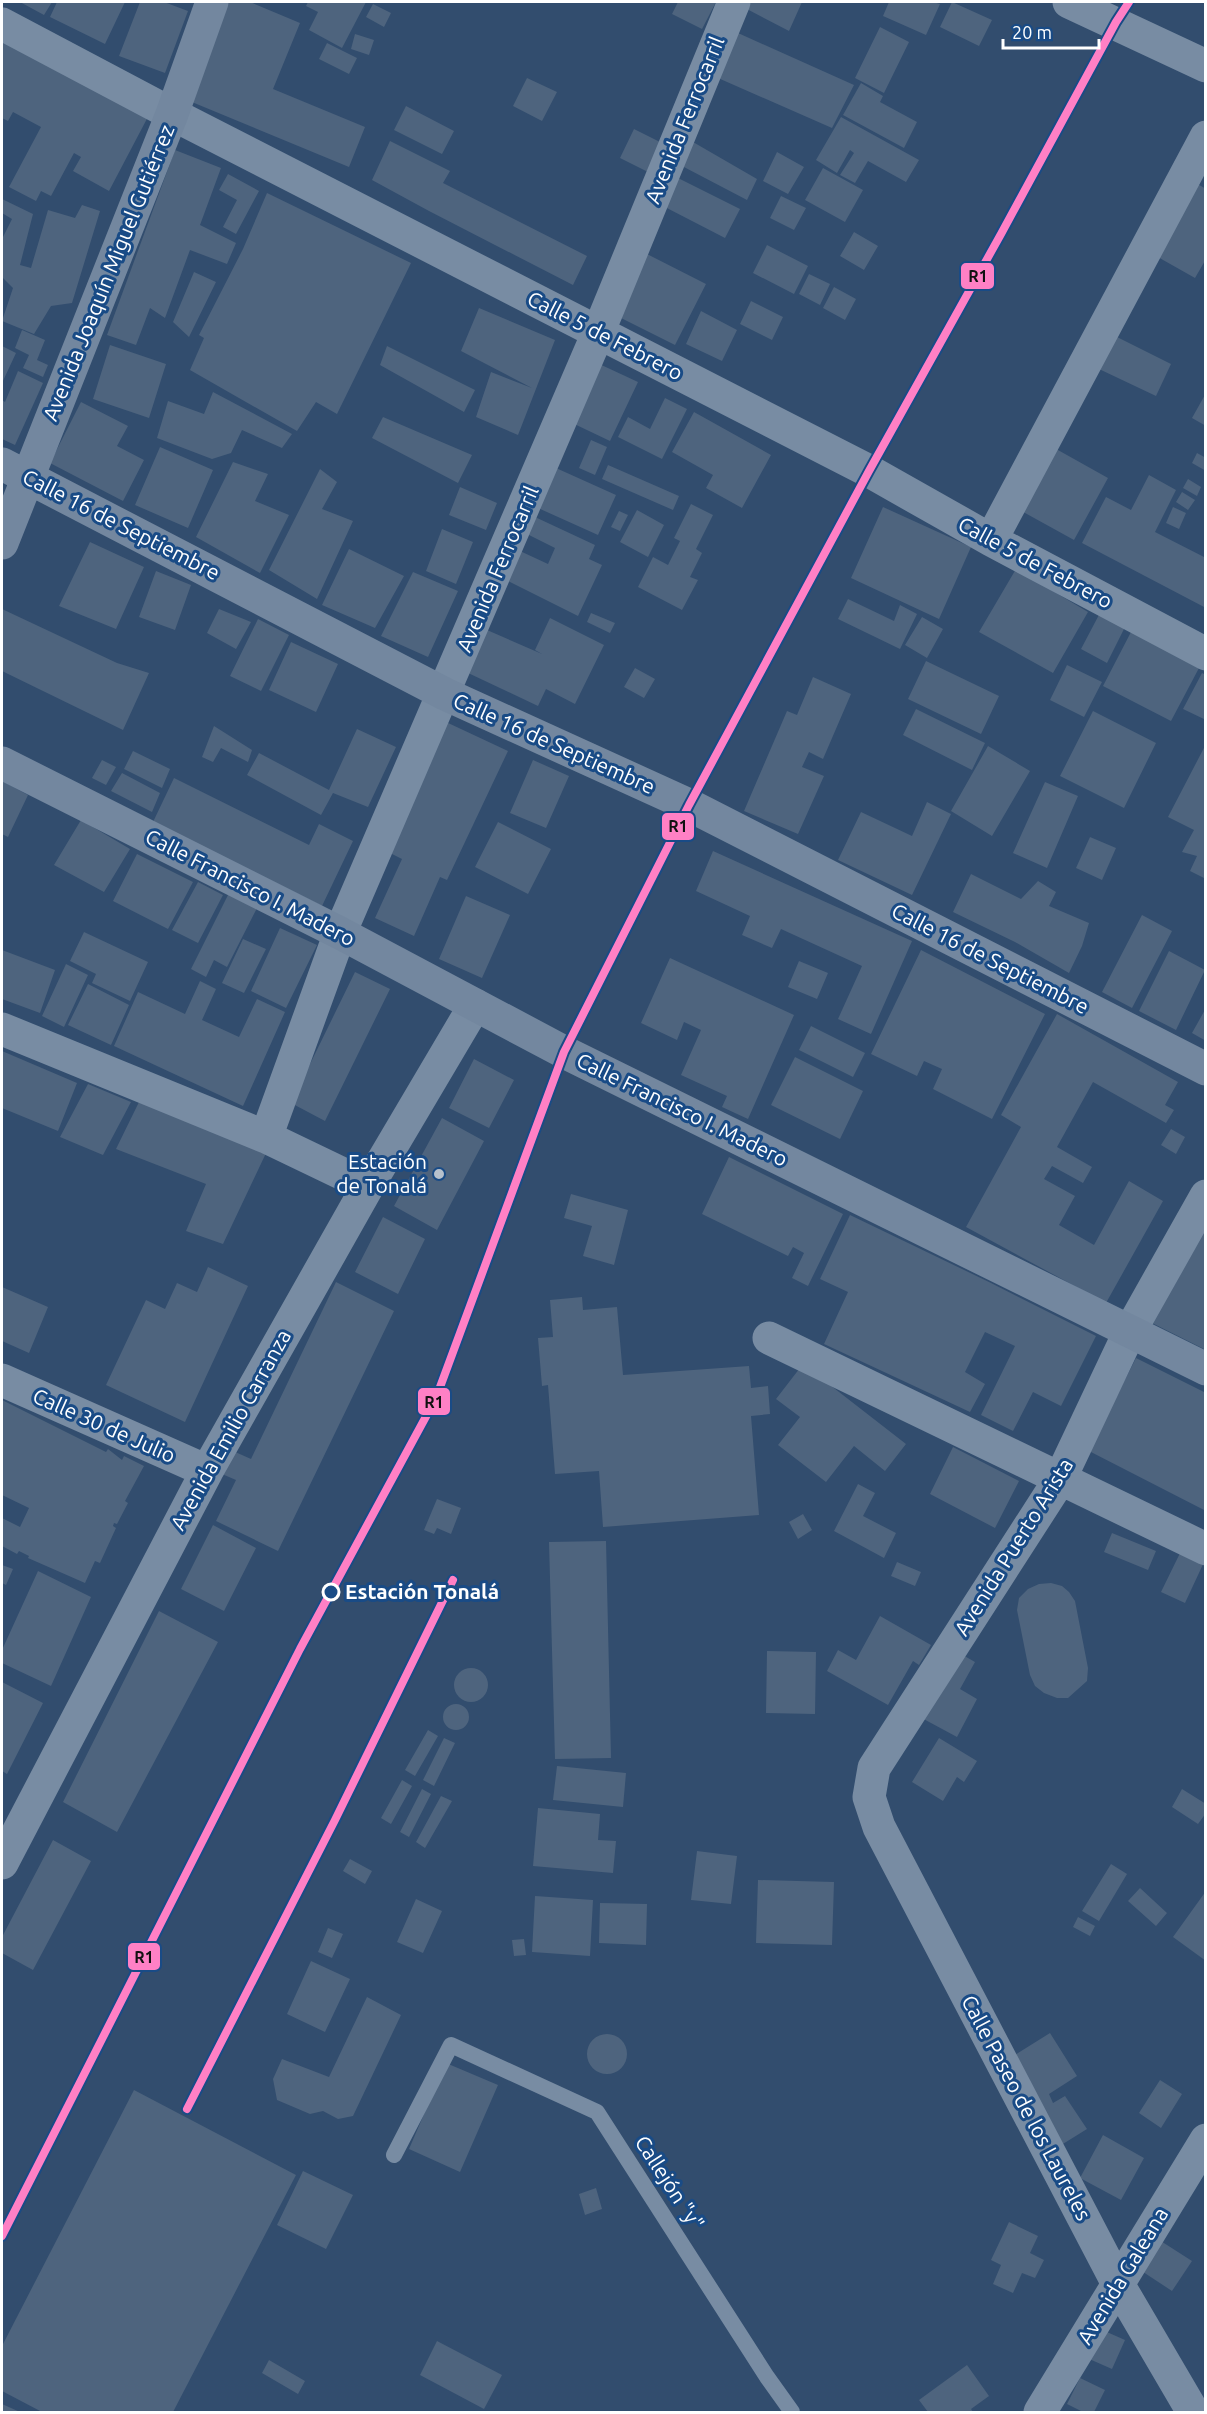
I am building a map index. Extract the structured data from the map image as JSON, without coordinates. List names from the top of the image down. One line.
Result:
{"streets":{"main road":["Avenida Joaquín Miguel Gutiérrez","Calle 16 de Septiembre","Calle Francisco I. Madero"],"street":["Avenida Ferrocarril","Calle 5 de Febrero","Calle 30 de Julio","Avenida Emilio Carranza","Avenida Puerto Arista","Calle Paseo de los Laureles","Avenida Galeana"],"lane":["Callejón \"y\""]},"crossings":[["Avenida Ferrocarril","Calle 5 de Febrero"],["Avenida Ferrocarril","Calle 16 de Septiembre"],["Avenida Ferrocarril","Calle Francisco I. Madero"],["Avenida Joaquín Miguel Gutiérrez","Calle 5 de Febrero"],["Avenida Joaquín Miguel Gutiérrez","Calle 16 de Septiembre"],["Calle Francisco I. Madero","Avenida Emilio Carranza"],["Calle Francisco I. Madero","Avenida Puerto Arista"],["Calle 30 de Julio","Avenida Emilio Carranza"],["Avenida Puerto Arista","Calle Paseo de los Laureles"],["Calle Paseo de los Laureles","Avenida Galeana"]],"places":["Estación de Tonalá","Estación Tonalá"],"lines":["transit line R1"],"scale_bar":"20 m"}
